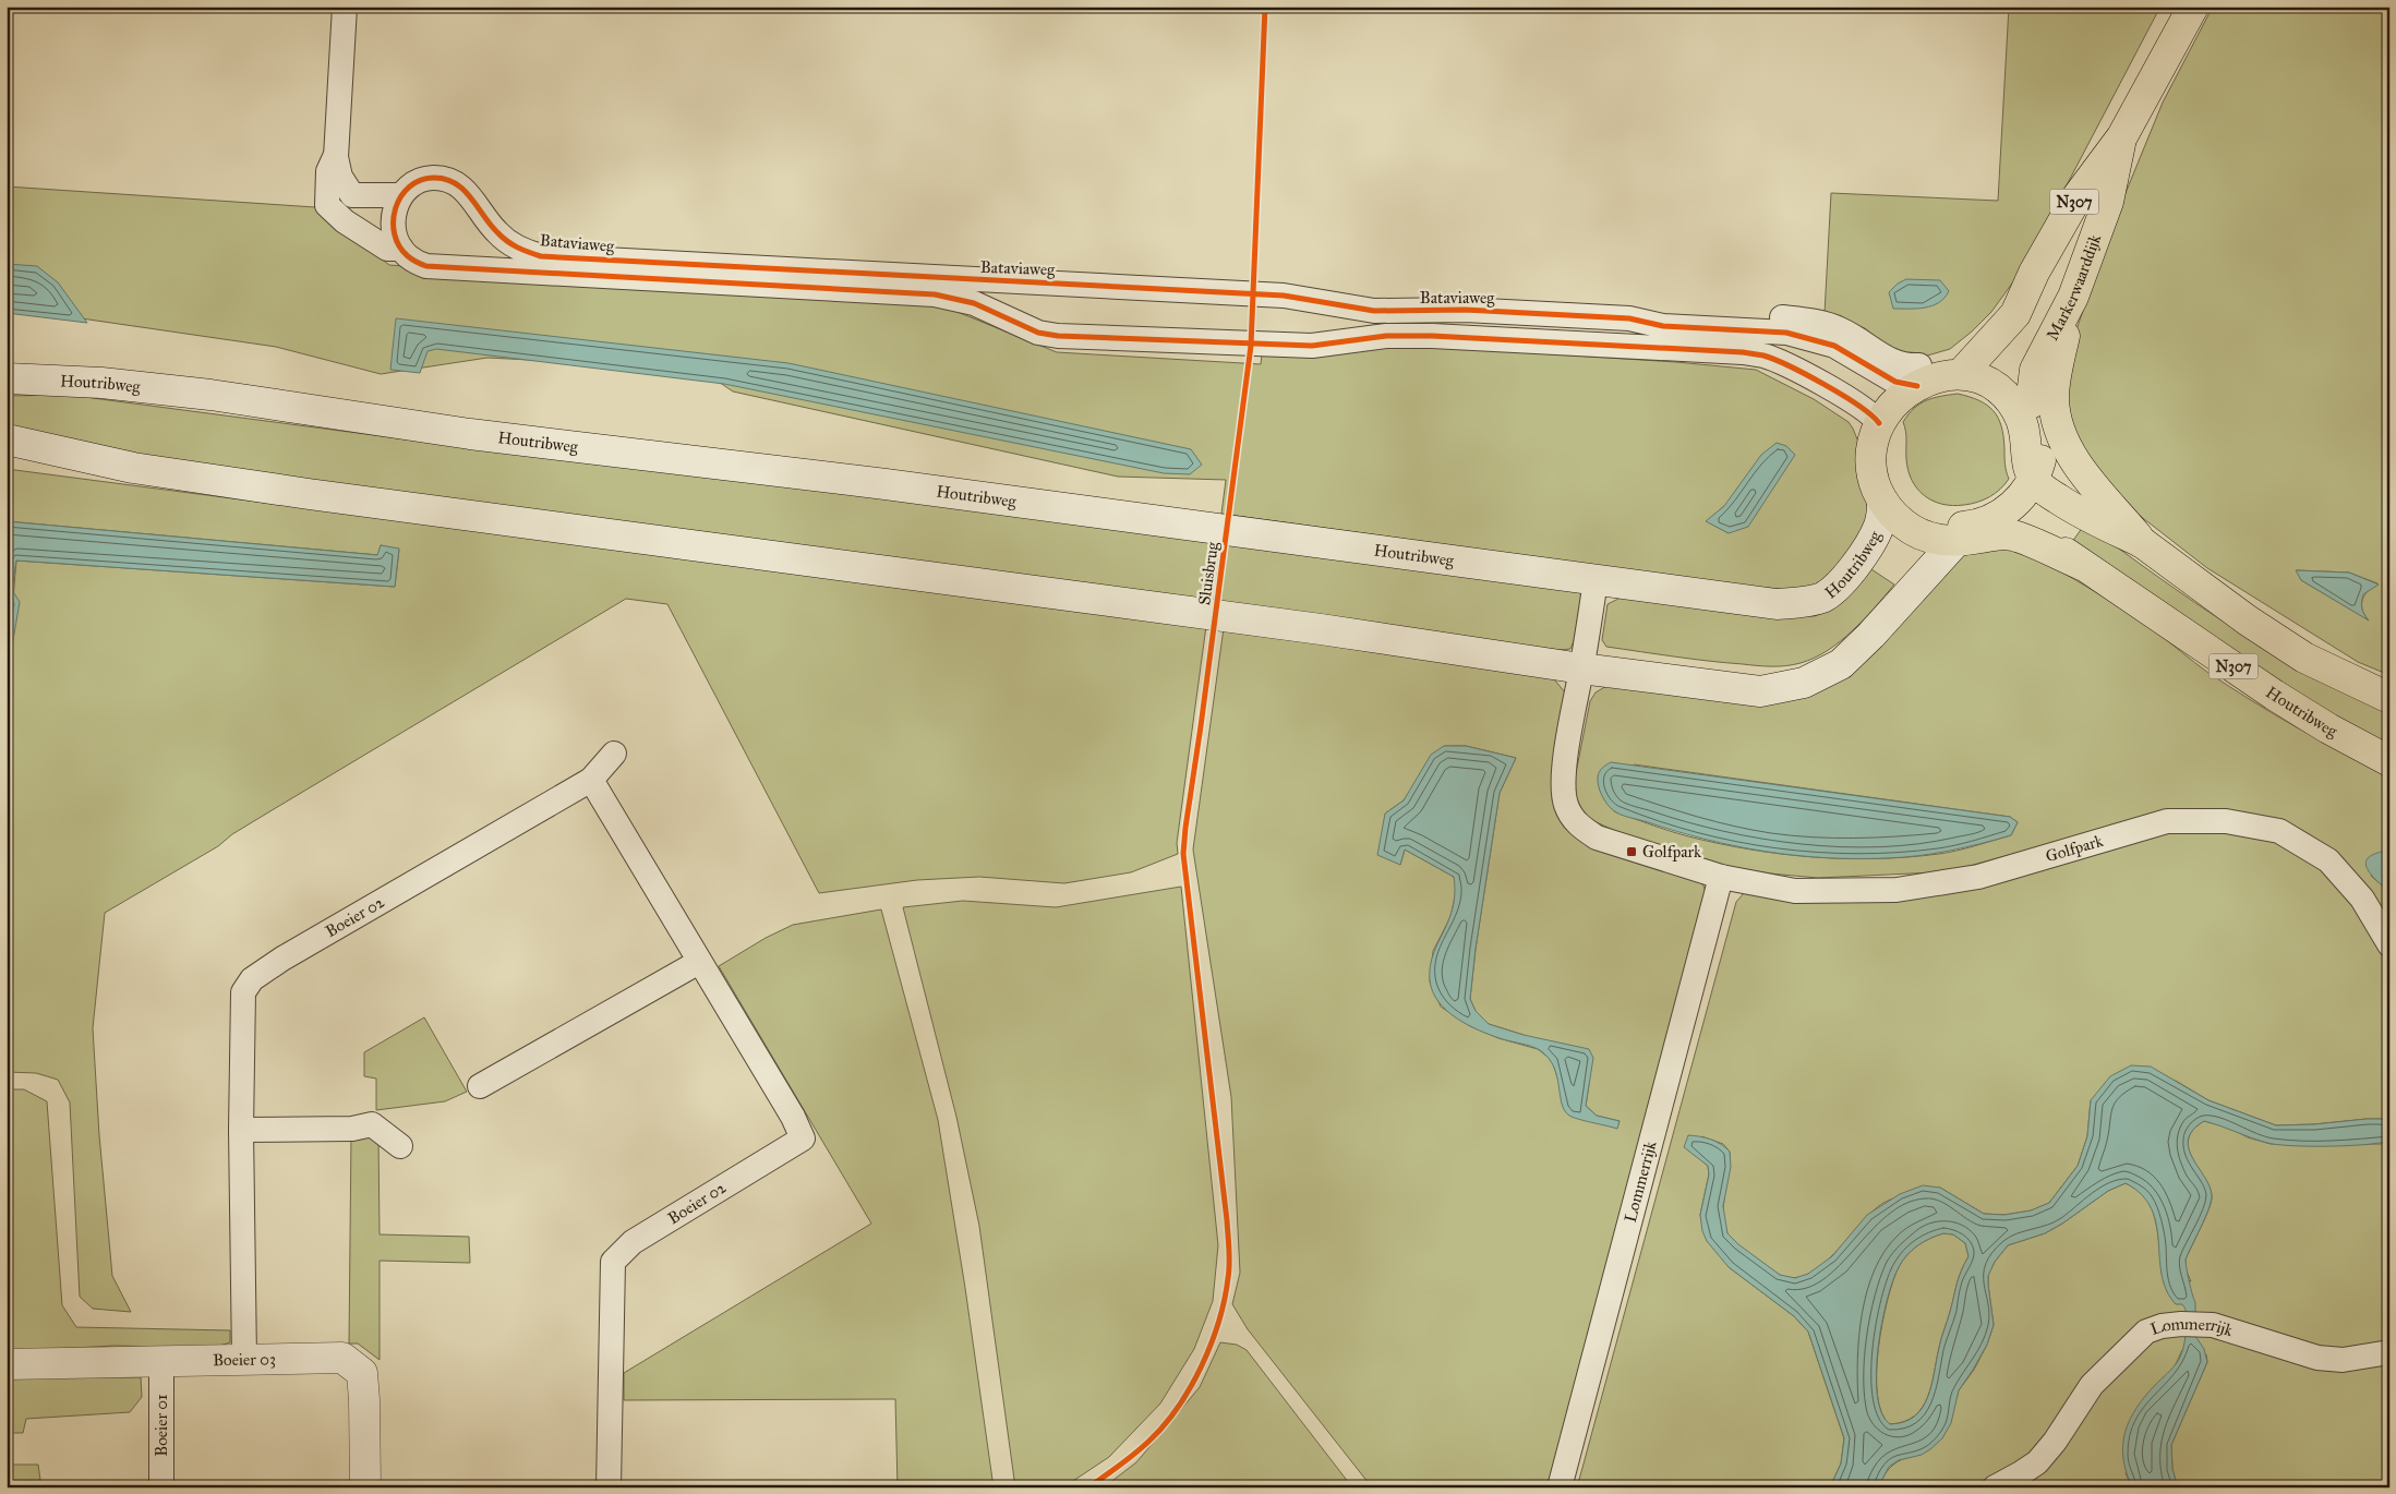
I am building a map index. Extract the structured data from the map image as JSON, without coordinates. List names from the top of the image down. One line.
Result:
{"streets":{"main road":["N307","Markerwaarddijk","Houtribweg","Boeier 03"],"street":["Bataviaweg","Golfpark","Boeier 02","Lommerrijk","Boeier 01"],"cycle path":["Sluisbrug"]},"crossings":[["N307","Bataviaweg"],["N307","Markerwaarddijk"],["N307","Houtribweg"],["Bataviaweg","Markerwaarddijk"],["Bataviaweg","Houtribweg"],["Markerwaarddijk","Houtribweg"],["Houtribweg","Golfpark"],["Golfpark","Lommerrijk"],["Boeier 02","Boeier 03"],["Boeier 03","Boeier 01"]],"places":{"transit":["Golfpark"]}}
